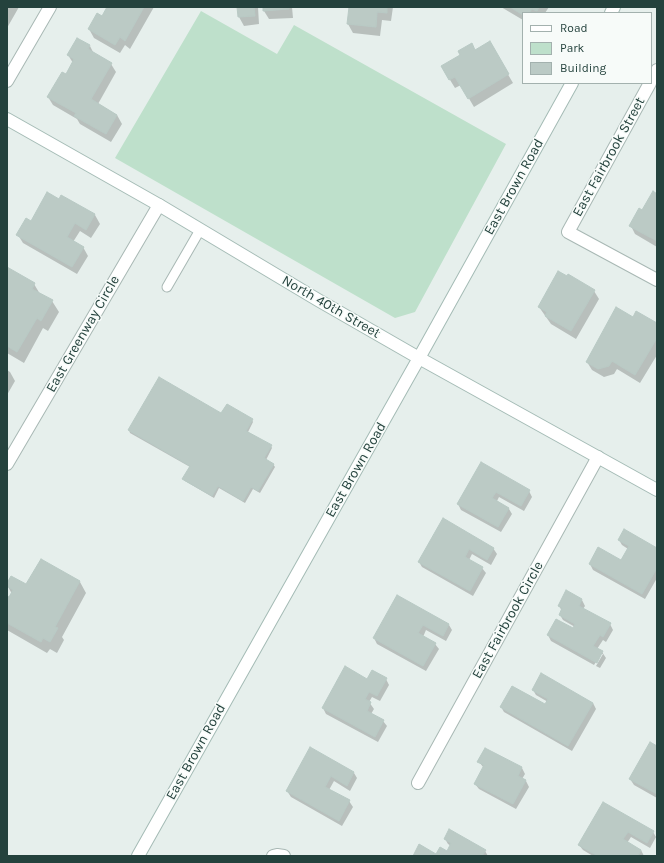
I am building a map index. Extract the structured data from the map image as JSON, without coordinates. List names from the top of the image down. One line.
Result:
{"streets":{"street":["East Fairbrook Street","East Brown Road","North 40th Street","East Greenway Circle","East Fairbrook Circle"]},"crossings":[["East Brown Road","North 40th Street"],["North 40th Street","East Greenway Circle"],["North 40th Street","East Fairbrook Circle"]],"legend":["Road","Park","Building"]}
